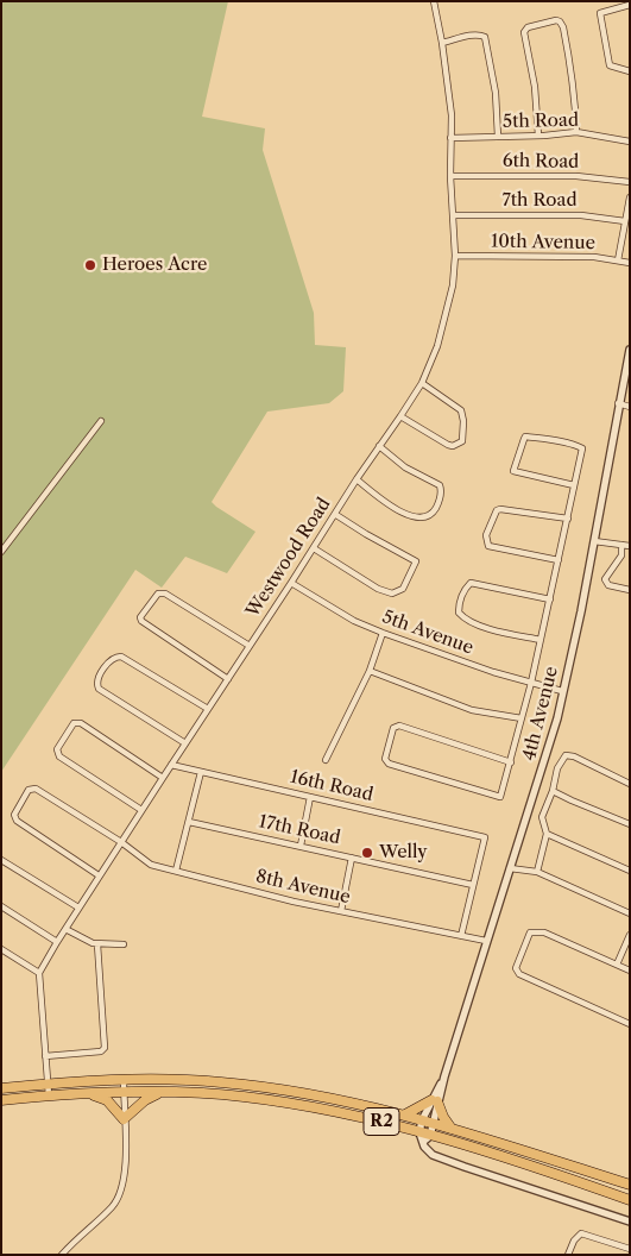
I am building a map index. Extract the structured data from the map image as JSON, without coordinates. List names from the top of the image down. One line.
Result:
{"streets":{"highway":["R2"],"street":["5th Road","6th Road","7th Road","10th Avenue","Westwood Road","5th Avenue","4th Avenue","16th Road","17th Road","8th Avenue"]},"crossings":[["5th Road","Westwood Road"],["6th Road","Westwood Road"],["7th Road","Westwood Road"],["10th Avenue","Westwood Road"],["Westwood Road","5th Avenue"],["Westwood Road","16th Road"],["Westwood Road","8th Avenue"],["5th Avenue","4th Avenue"],["4th Avenue","8th Avenue"],["4th Avenue","R2"],["16th Road","17th Road"]],"places":["Heroes Acre","Welly"]}
